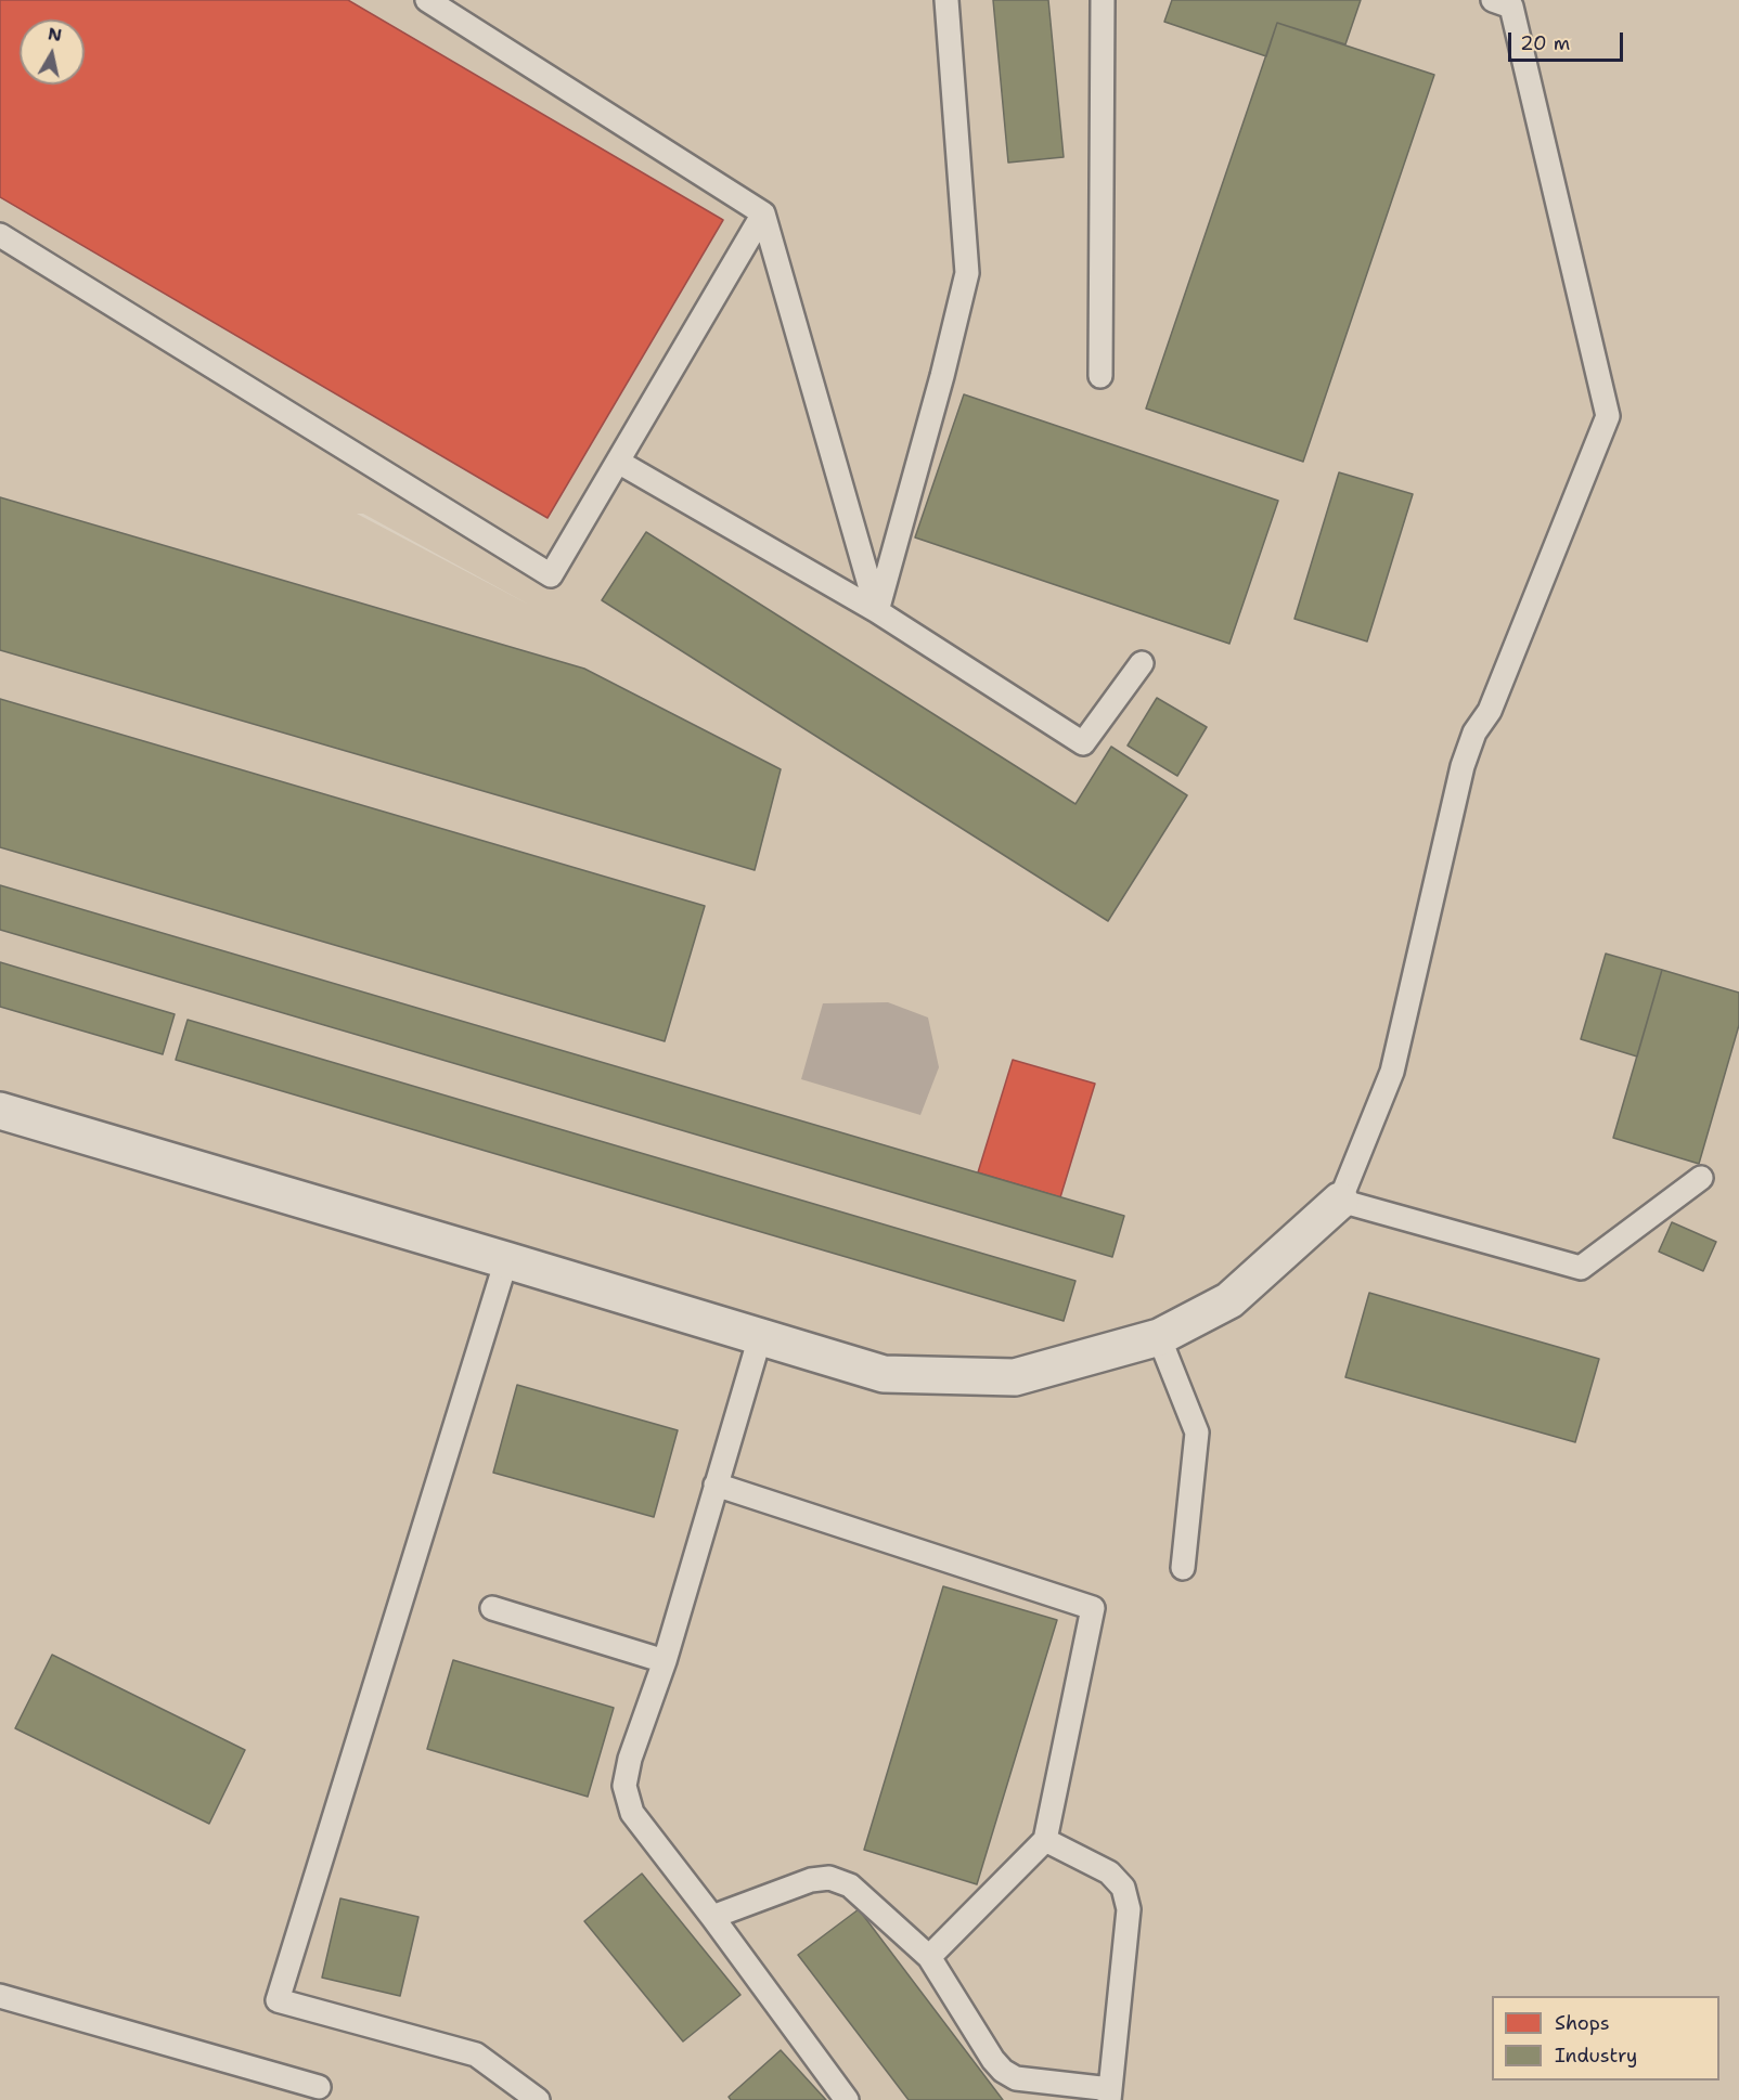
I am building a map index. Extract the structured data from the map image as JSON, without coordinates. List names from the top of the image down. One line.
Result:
{"legend":["Shops","Industry"],"scale_bar":"20 m","north":"top"}
